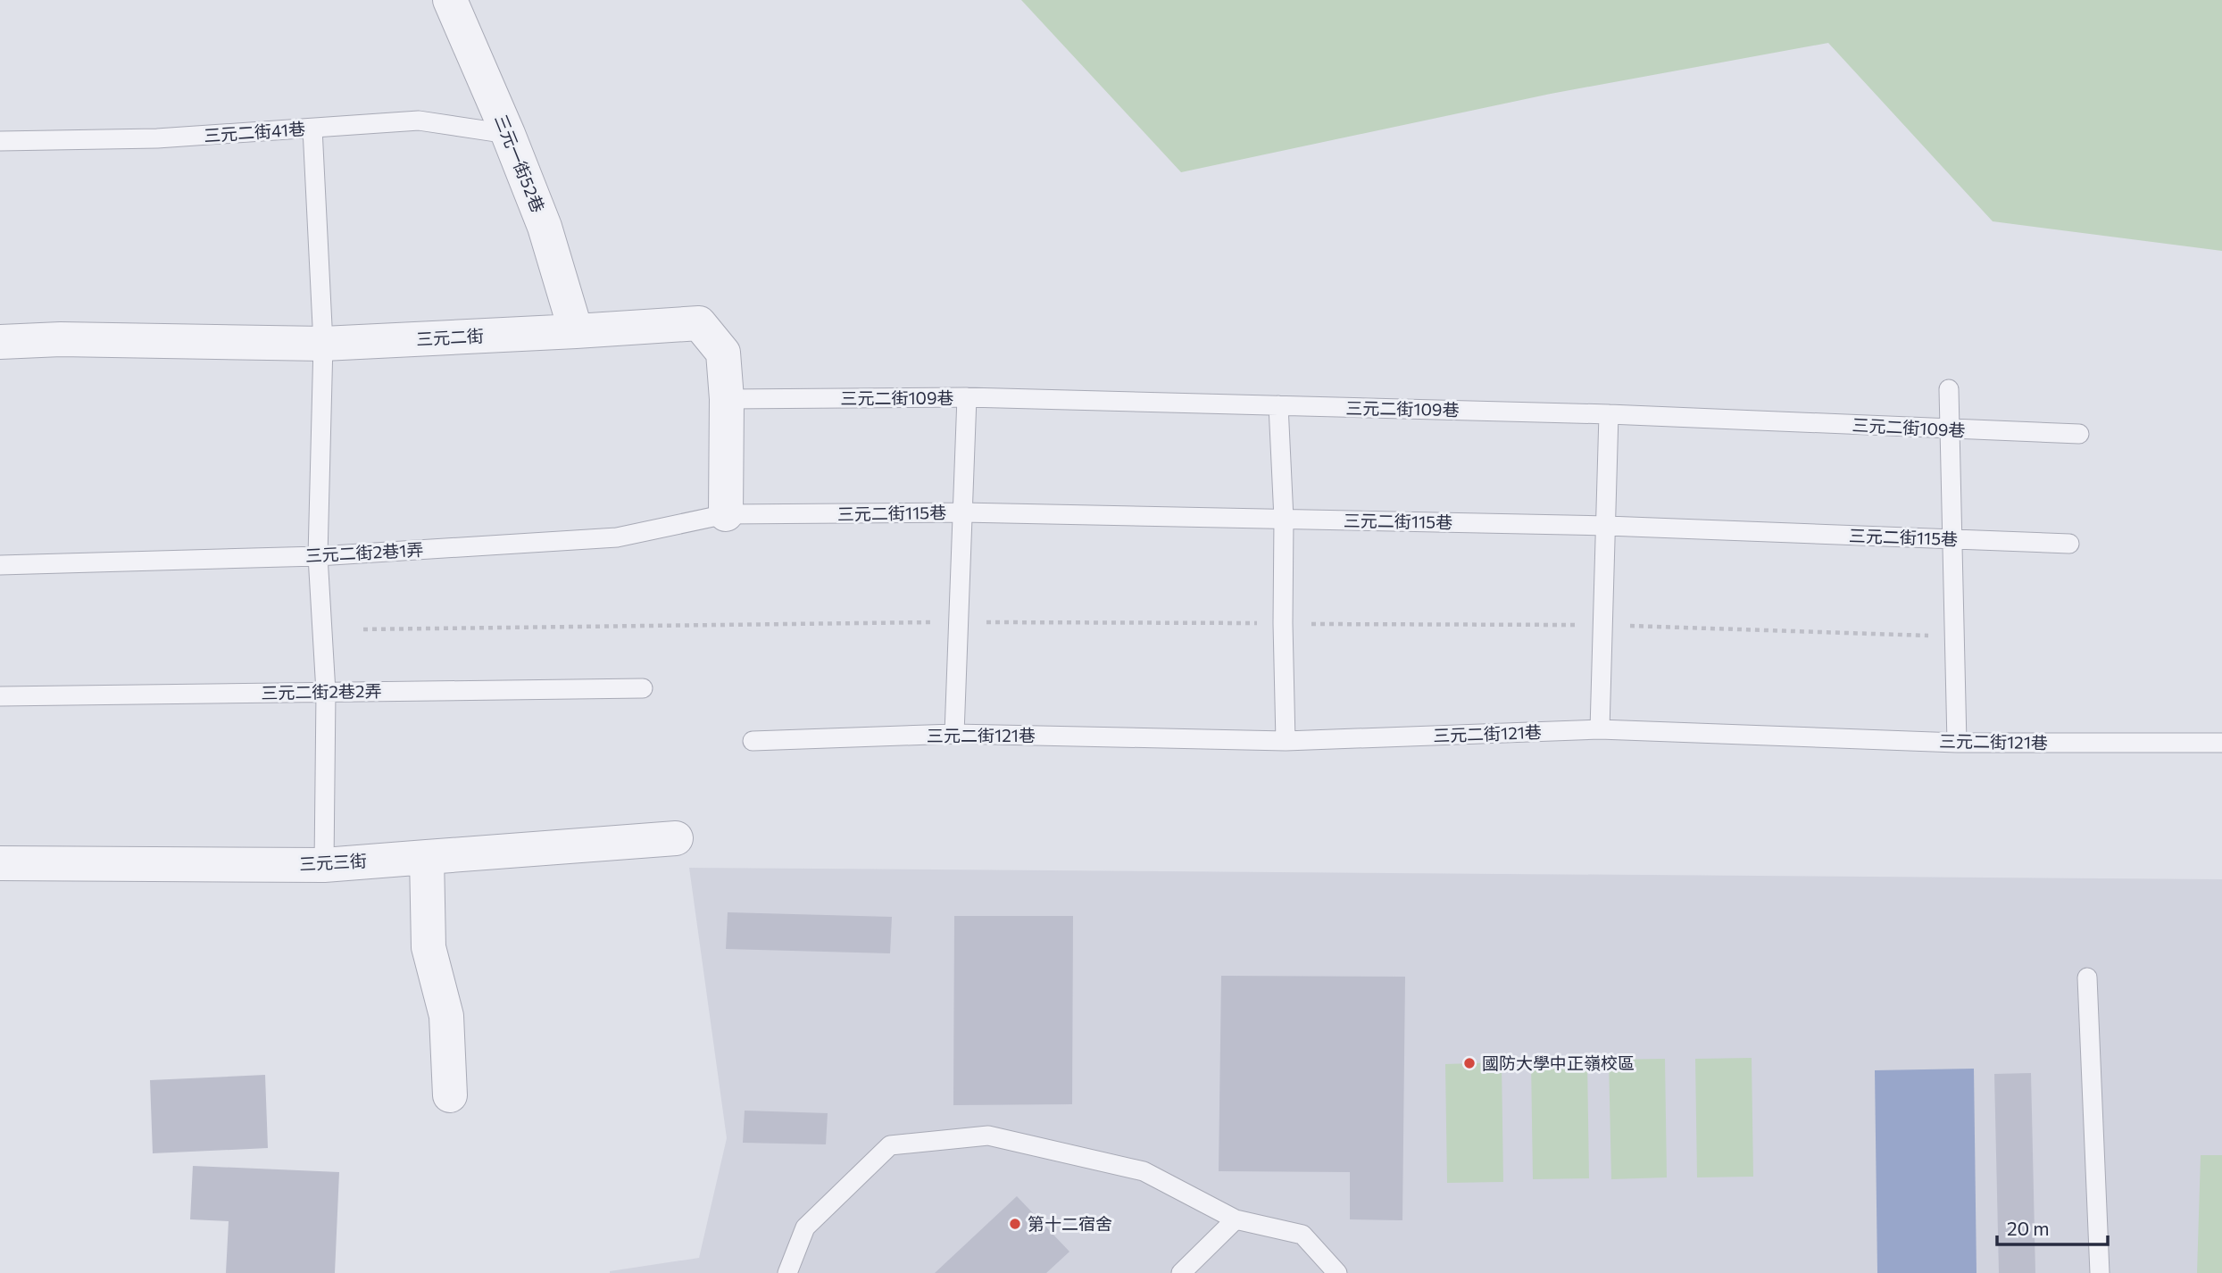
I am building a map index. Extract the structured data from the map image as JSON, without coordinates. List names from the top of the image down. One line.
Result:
{"streets":{"street":["三元一街52巷","三元二街","三元三街"],"lane":["三元二街41巷","三元二街109巷","三元二街115巷","三元二街2巷1弄","三元二街2巷2弄","三元二街121巷"]},"crossings":[["三元二街41巷","三元一街52巷"],["三元一街52巷","三元二街"],["三元二街","三元二街109巷"],["三元二街","三元二街115巷"],["三元二街","三元二街2巷1弄"],["三元二街115巷","三元二街2巷1弄"]],"places":["國防大學中正嶺校區","第十二宿舍"],"scale_bar":"20 m"}
